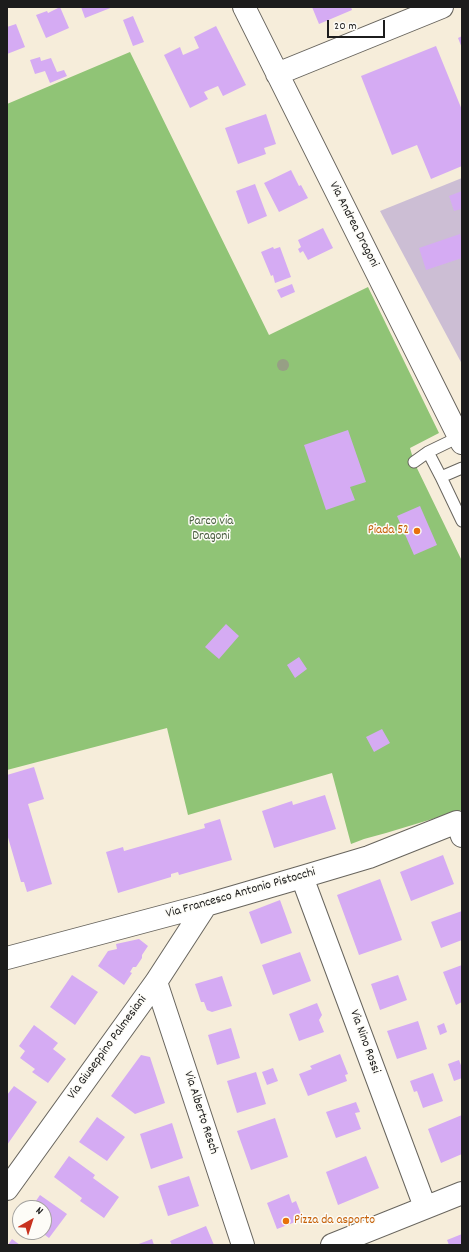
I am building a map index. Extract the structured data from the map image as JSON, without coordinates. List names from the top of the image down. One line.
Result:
{"streets":{"street":["Via Andrea Dragoni","Via Francesco Antonio Pistocchi","Via Nino Rossi","Via Giuseppino Palmesiani","Via Alberto Resch"]},"crossings":[["Via Francesco Antonio Pistocchi","Via Nino Rossi"],["Via Francesco Antonio Pistocchi","Via Giuseppino Palmesiani"],["Via Giuseppino Palmesiani","Via Alberto Resch"]],"parks":["Parco via Dragoni"],"places":["Piada 52","Pizza da asporto"],"scale_bar":"20 m","north":"top right"}
